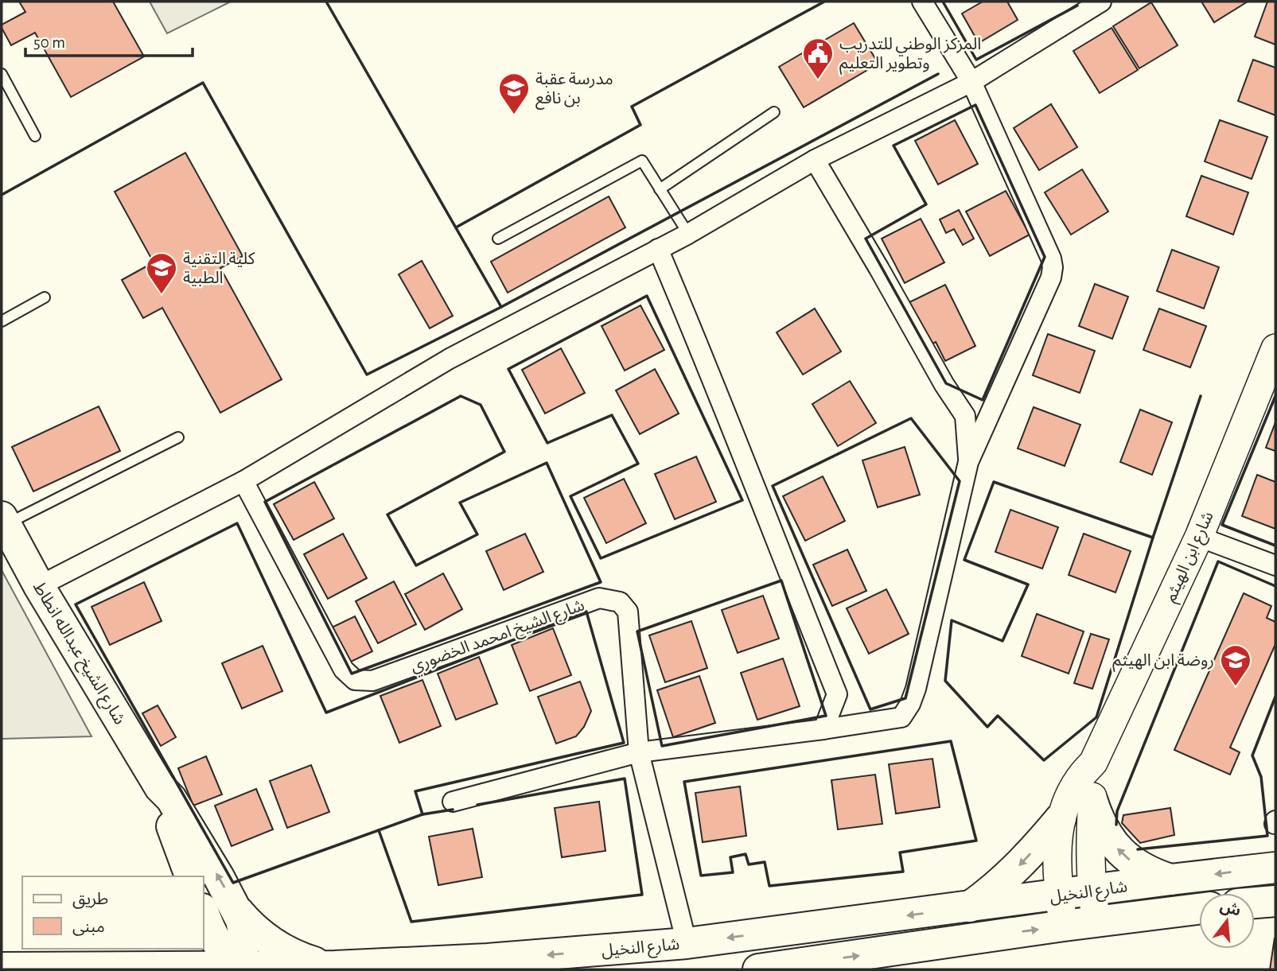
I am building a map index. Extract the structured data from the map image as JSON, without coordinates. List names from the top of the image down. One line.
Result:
{"streets":{"main road":["شارع ابن الهيثم","شارع الشيخ عبدالله انطاط","شارع النخيل"],"street":["شارع الشيخ امحمد الخضوري"]},"crossings":[["شارع الشيخ امحمد الخضوري","شارع النخيل"],["شارع الشيخ عبدالله انطاط","شارع النخيل"]],"places":{"public building":["المركز الوطني للتدريب وتطوير التعليم"],"school or university":["مدرسة عقبة بن نافع","كلية التقنية الطبية","روضة ابن الهيثم"]},"legend":["طريق","مبنى"],"scale_bar":"50 m","north":"top"}
